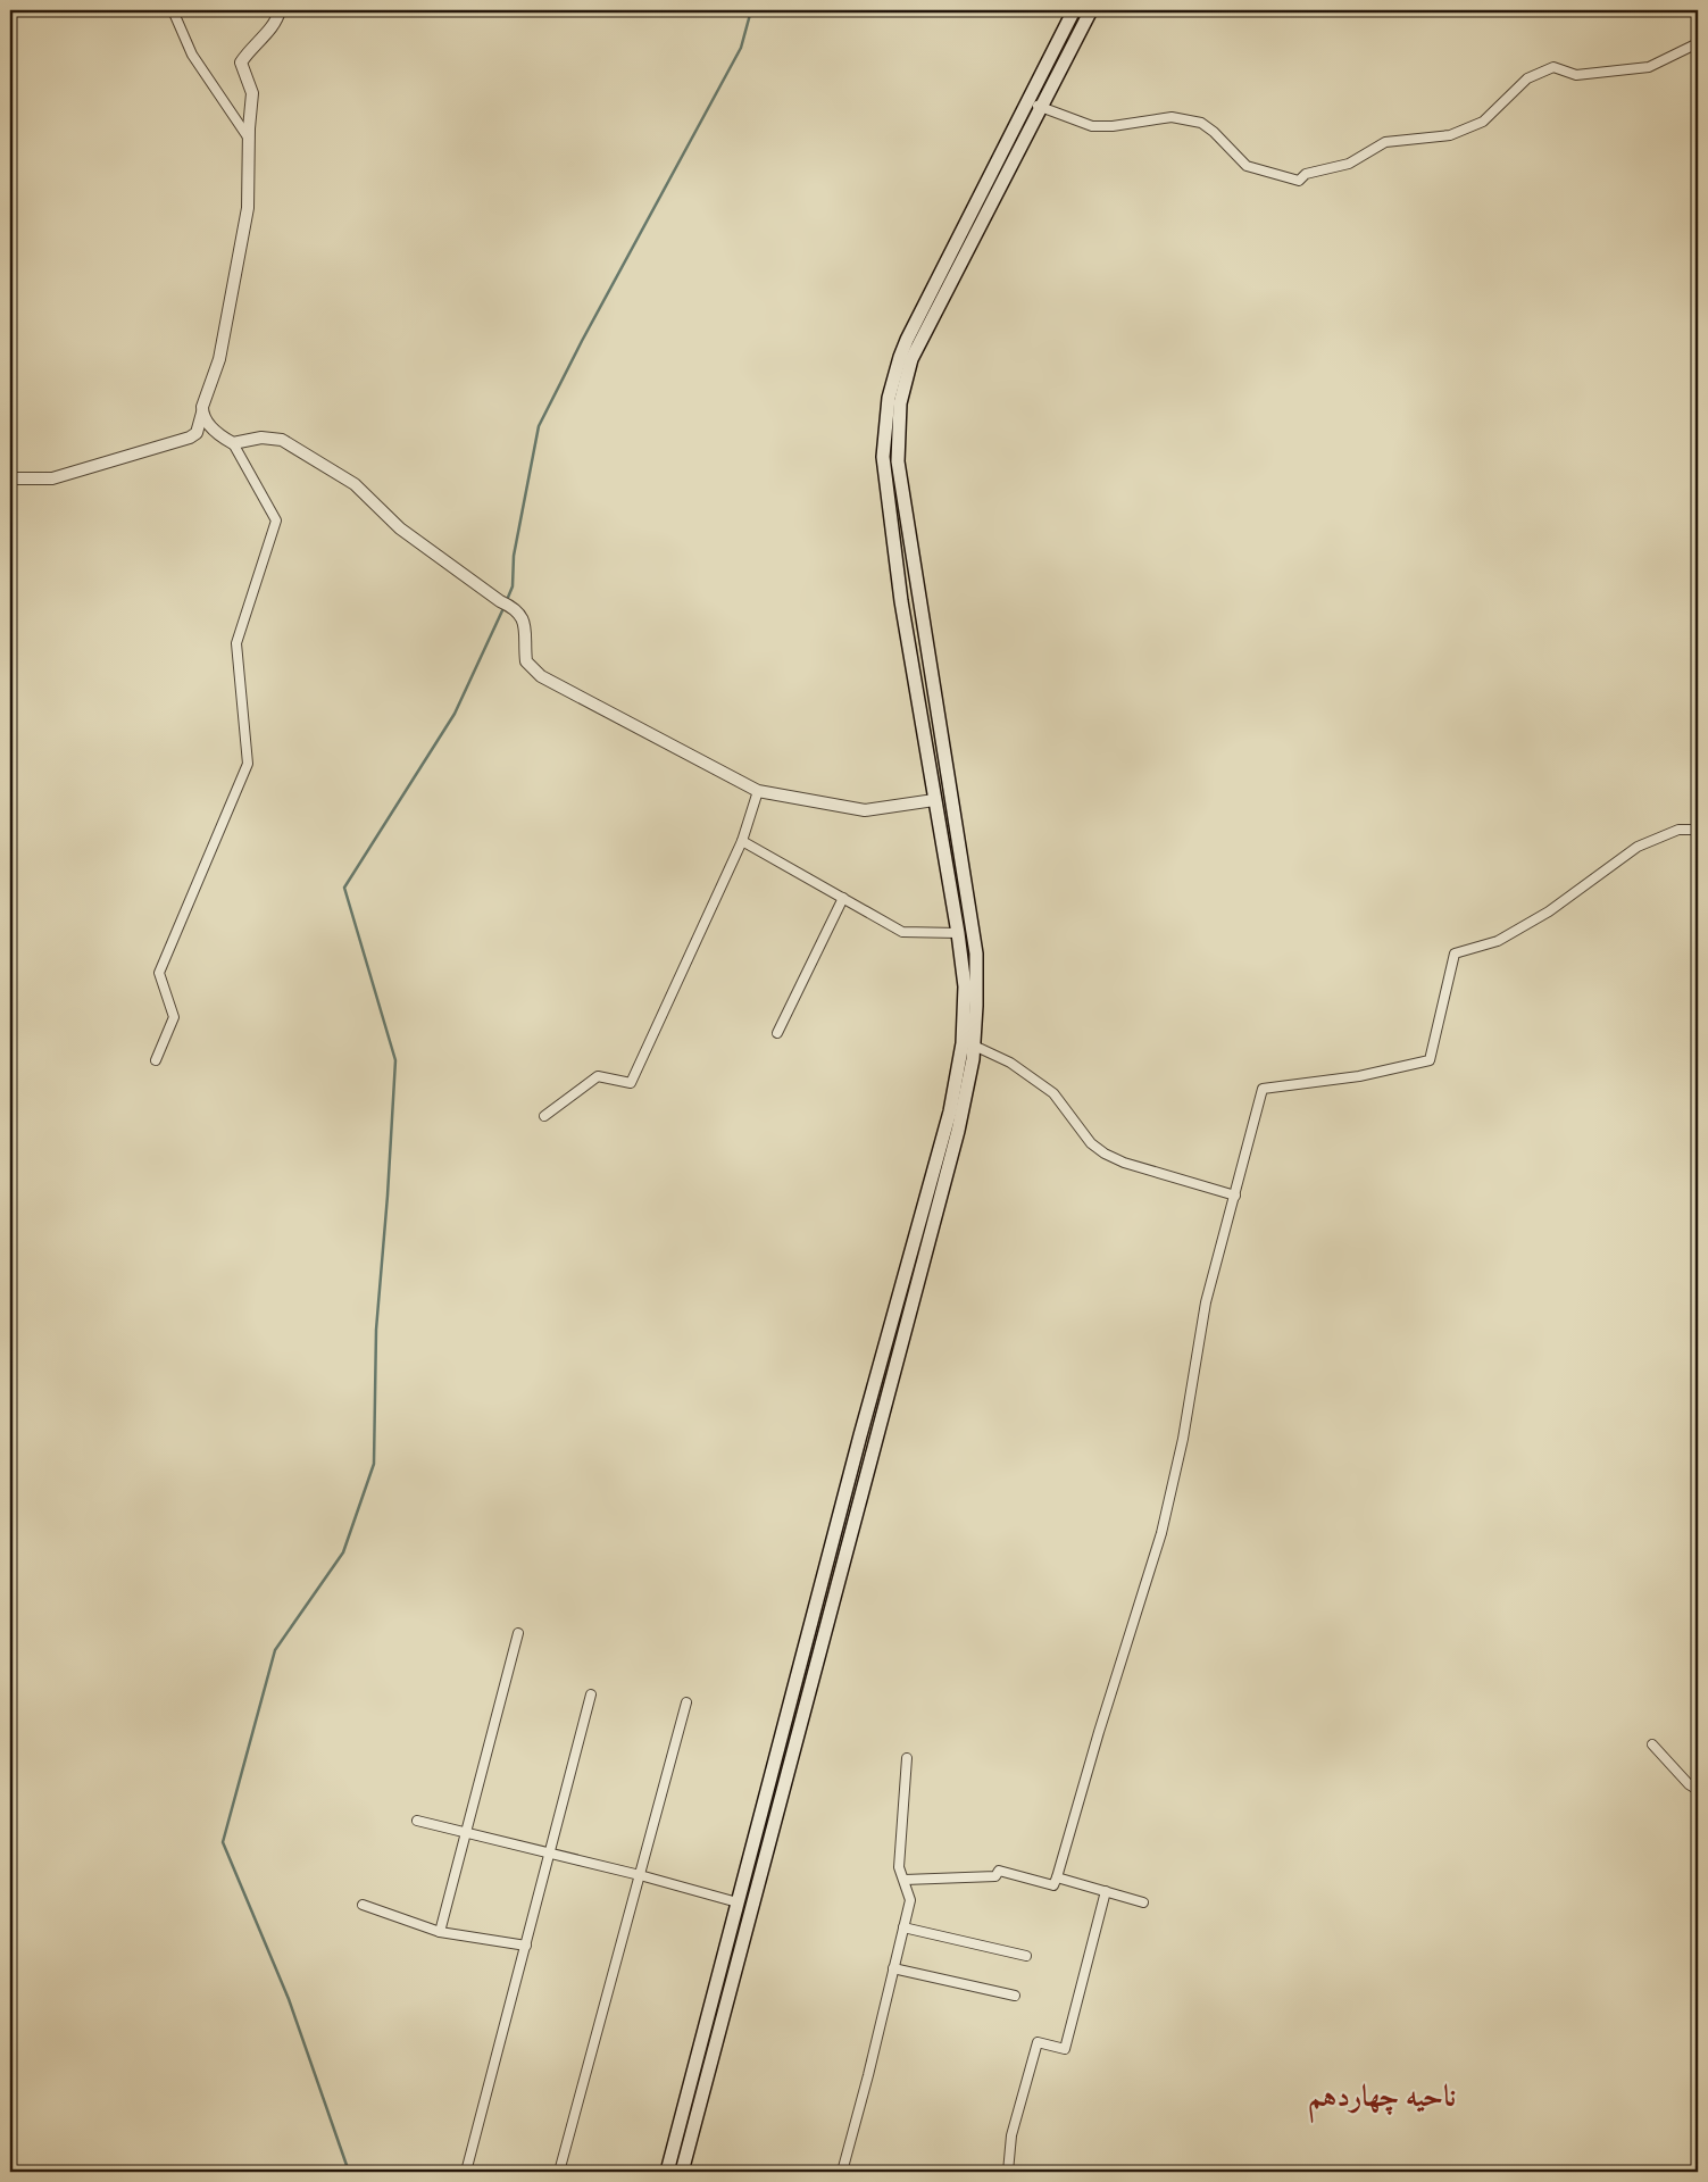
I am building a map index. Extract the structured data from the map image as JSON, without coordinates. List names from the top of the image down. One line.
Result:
{"districts":["ناحیه چهاردهم"]}
